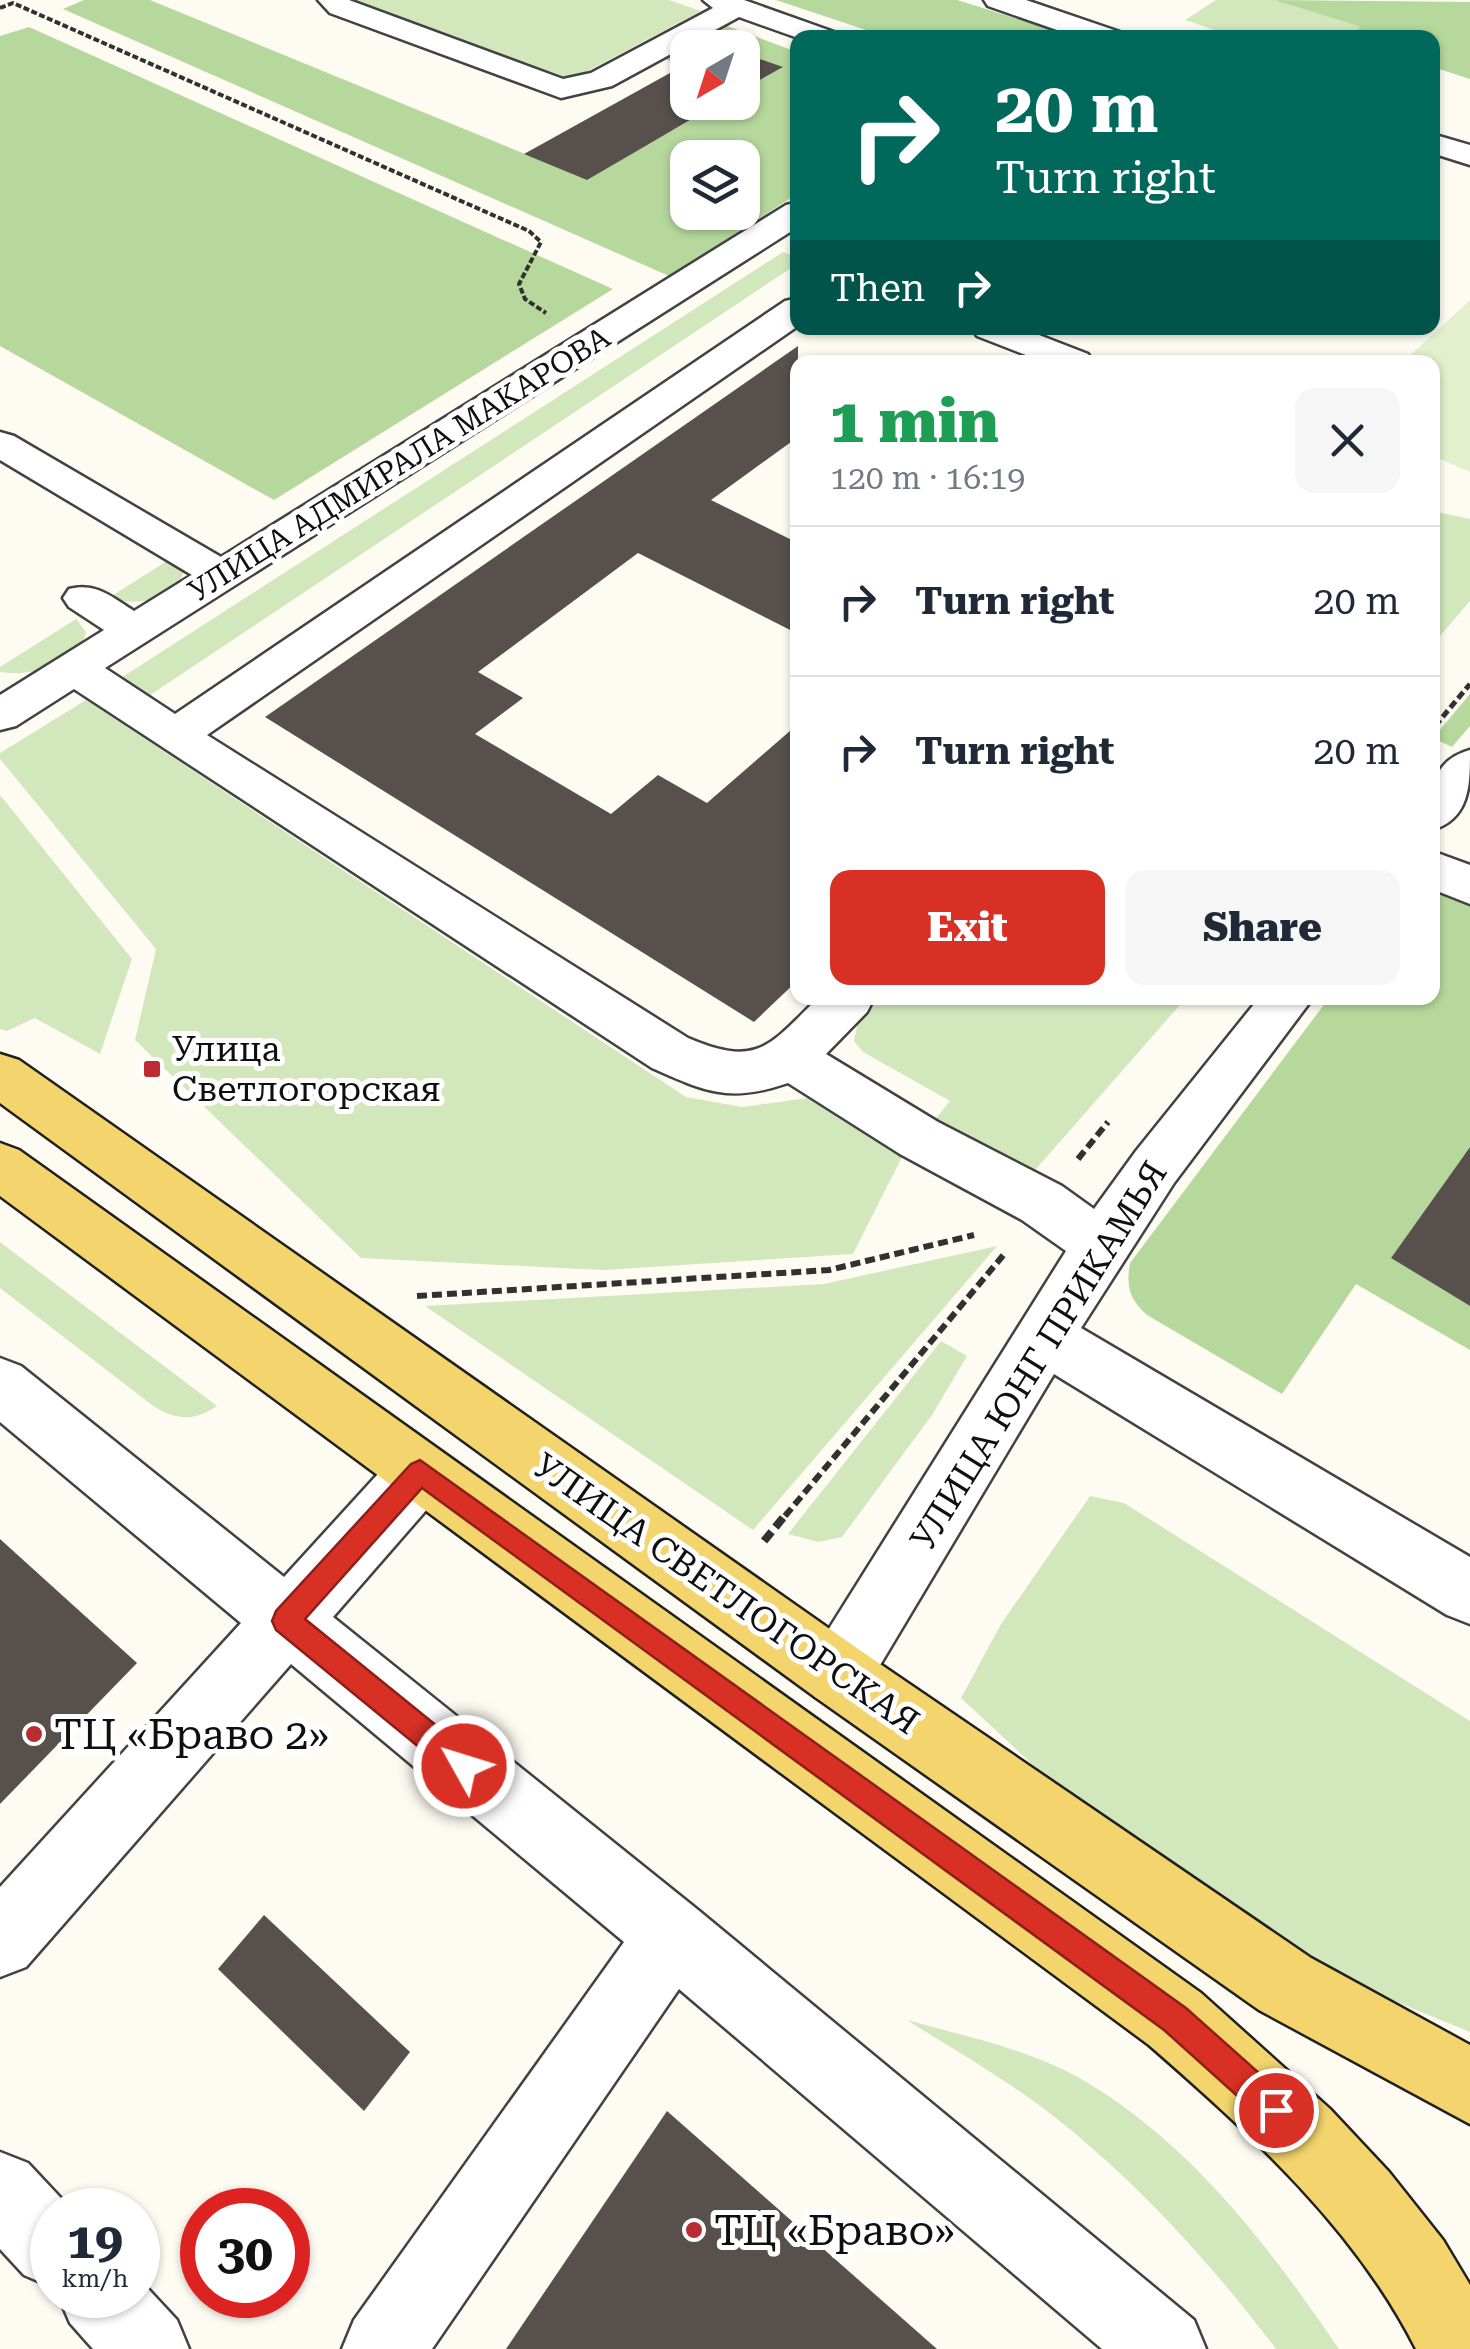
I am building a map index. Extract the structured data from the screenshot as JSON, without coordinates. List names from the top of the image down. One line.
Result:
{"streets":{"main road":["УЛИЦА СВЕТЛОГОРСКАЯ"],"street":["УЛИЦА АДМИРАЛА МАКАРОВА","УЛИЦА ЮНГ ПРИКАМЬЯ"]},"crossings":[["УЛИЦА ЮНГ ПРИКАМЬЯ","УЛИЦА СВЕТЛОГОРСКАЯ"]],"places":{"transit":["Улица Светлогорская"],"other":["ТЦ «Браво 2»","ТЦ «Браво»"]},"north":"bottom left","page":{"turn":["20 m","Turn right"],"then":"Then","heading":["1 min","120 m · 16:19"],"list":[{"name":"Turn right","value":"20 m"},{"name":"Turn right","value":"20 m"}],"buttons":["Exit","Share"],"speed":"19 km/h","limit":"30"}}
